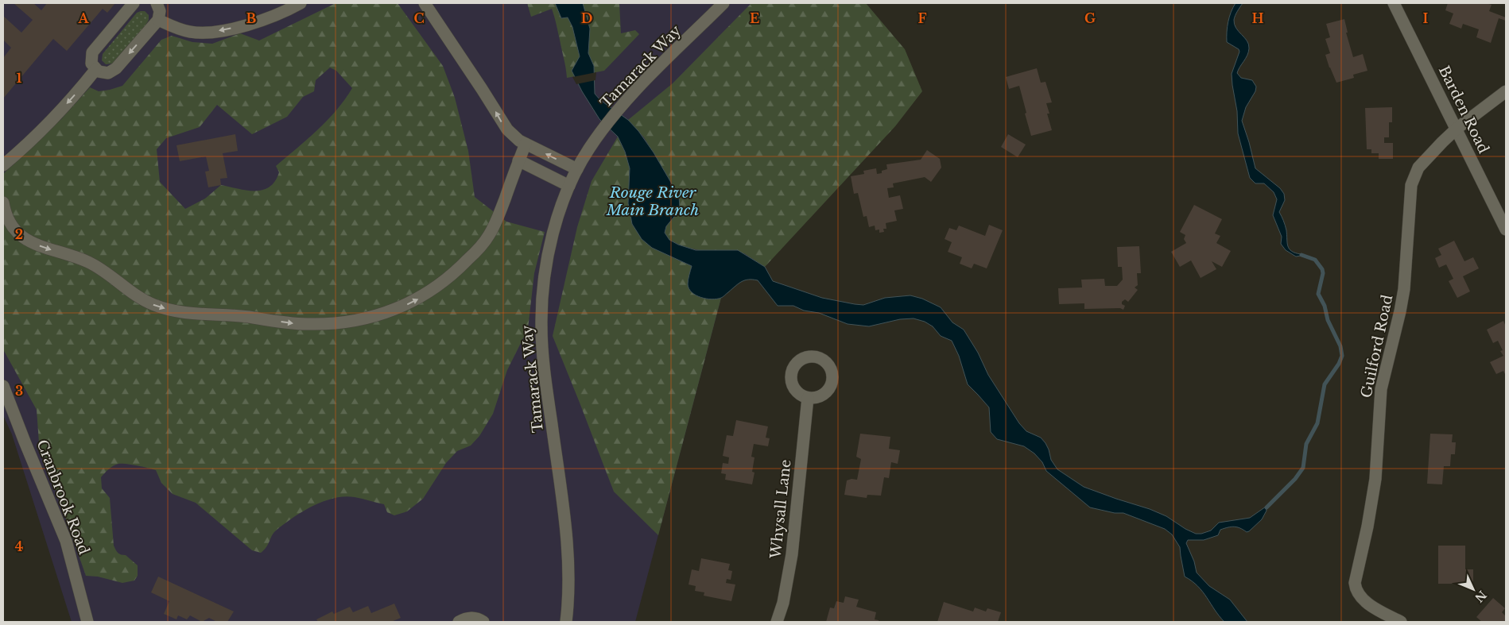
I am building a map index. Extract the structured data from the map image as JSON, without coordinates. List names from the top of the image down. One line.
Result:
{"streets":{"street":["Tamarack Way","Barden Road","Guilford Road","Cranbrook Road","Whysall Lane"]},"crossings":[["Barden Road","Guilford Road"]],"water":["Rouge River Main Branch"],"north":"bottom right","grid":{"columns":["A","B","C","D","E","F","G","H","I"],"rows":["1","2","3","4"]}}
